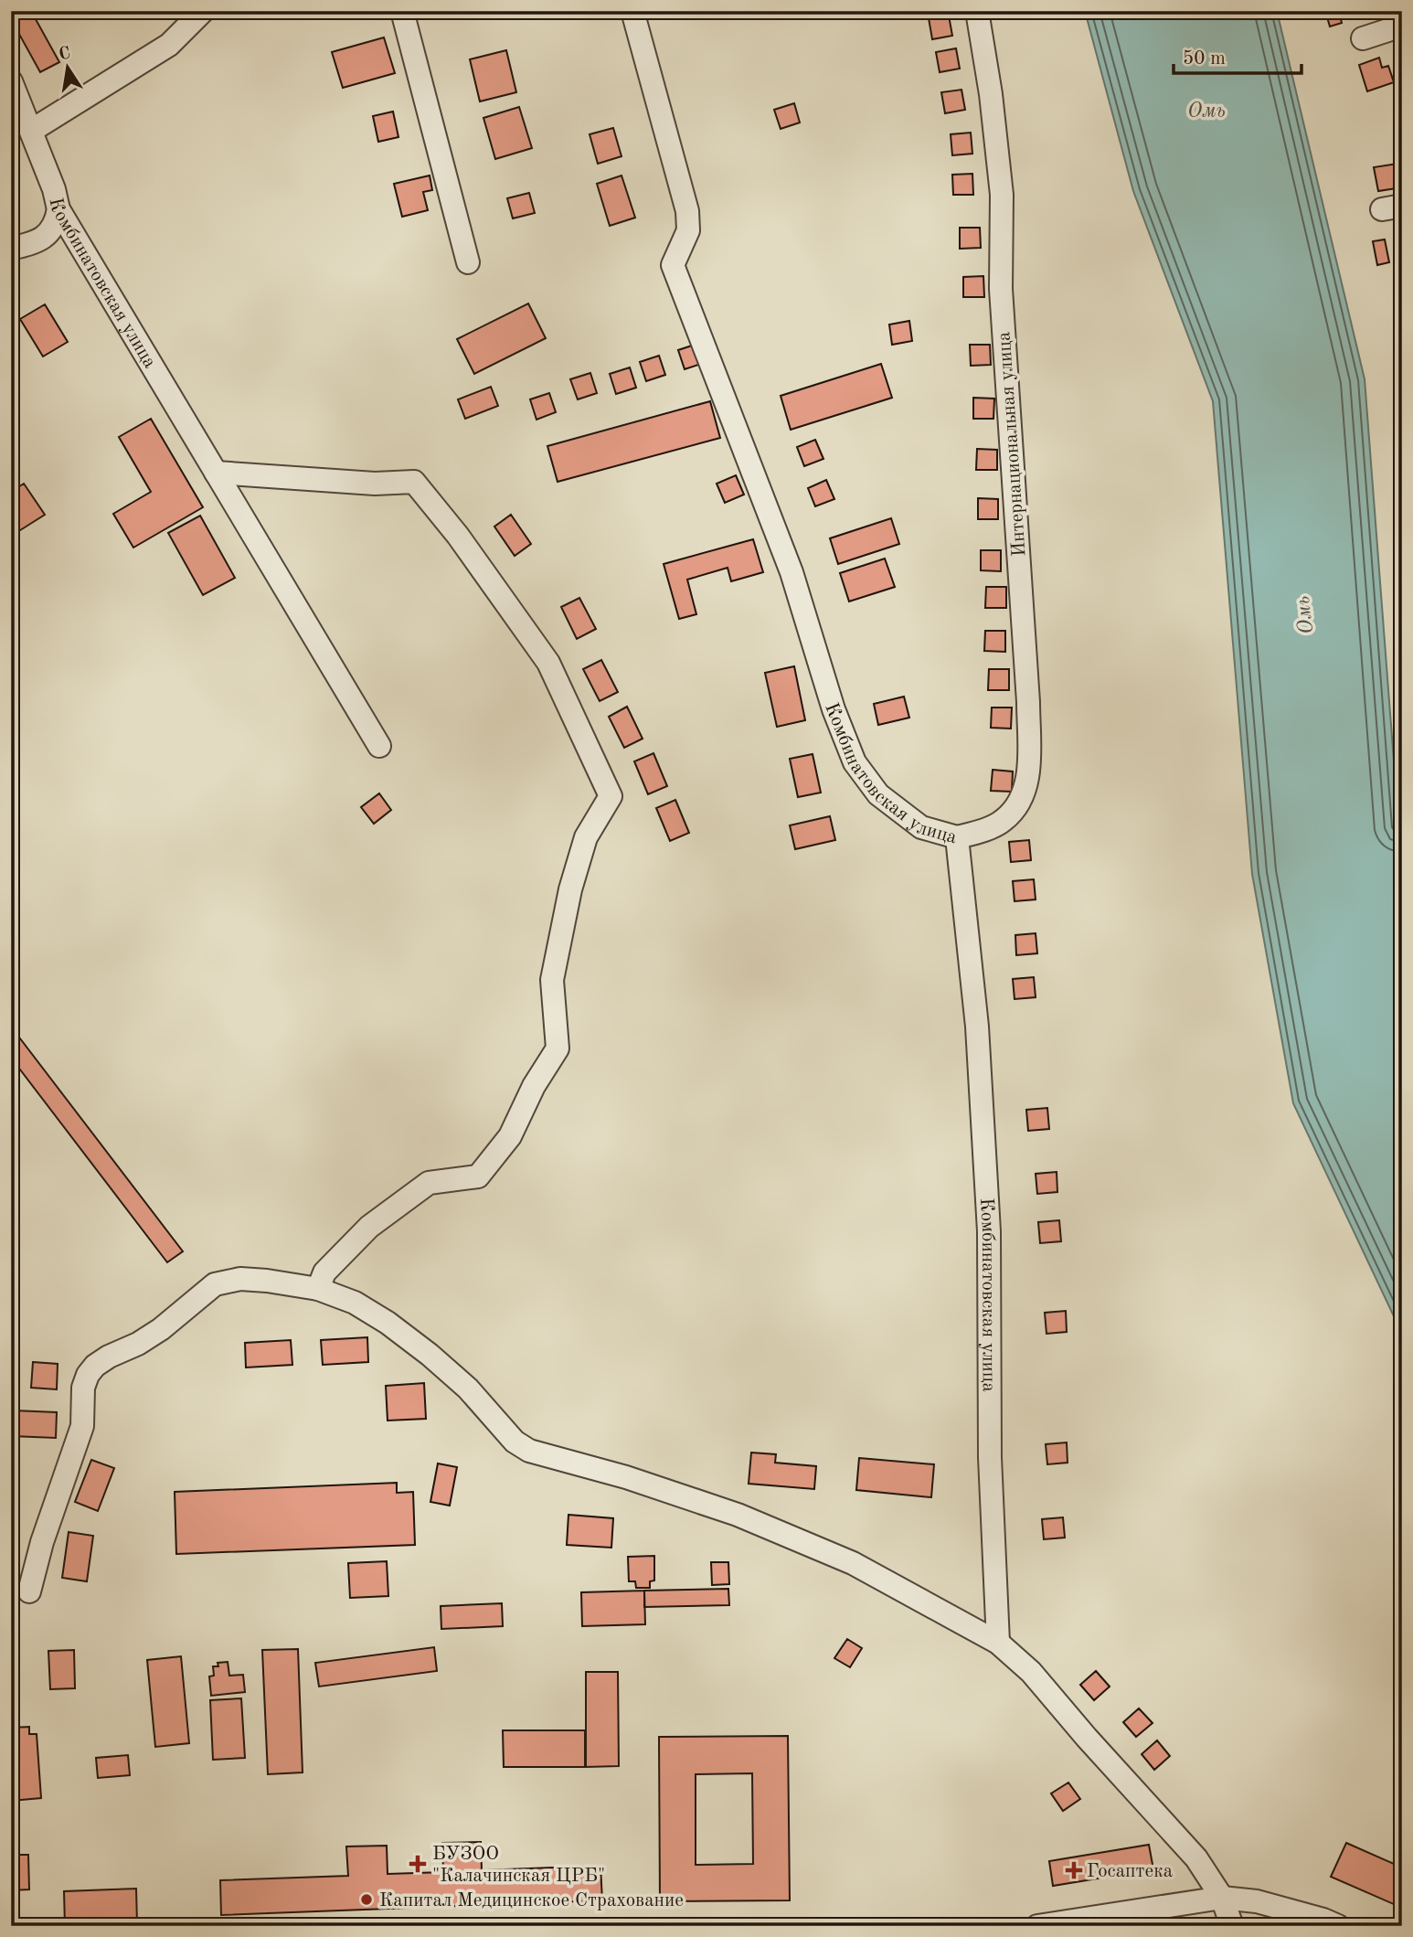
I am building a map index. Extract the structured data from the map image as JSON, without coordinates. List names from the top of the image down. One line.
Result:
{"streets":{"street":["Комбинатовская улица","Интернациональная улица"]},"crossings":[["Комбинатовская улица","Интернациональная улица"]],"water":["Омь"],"places":{"health":["БУЗОО \"Калачинская ЦРБ\"","Госаптека"],"other":["Капитал Медицинское Страхование"]},"scale_bar":"50 m","north":"top"}
